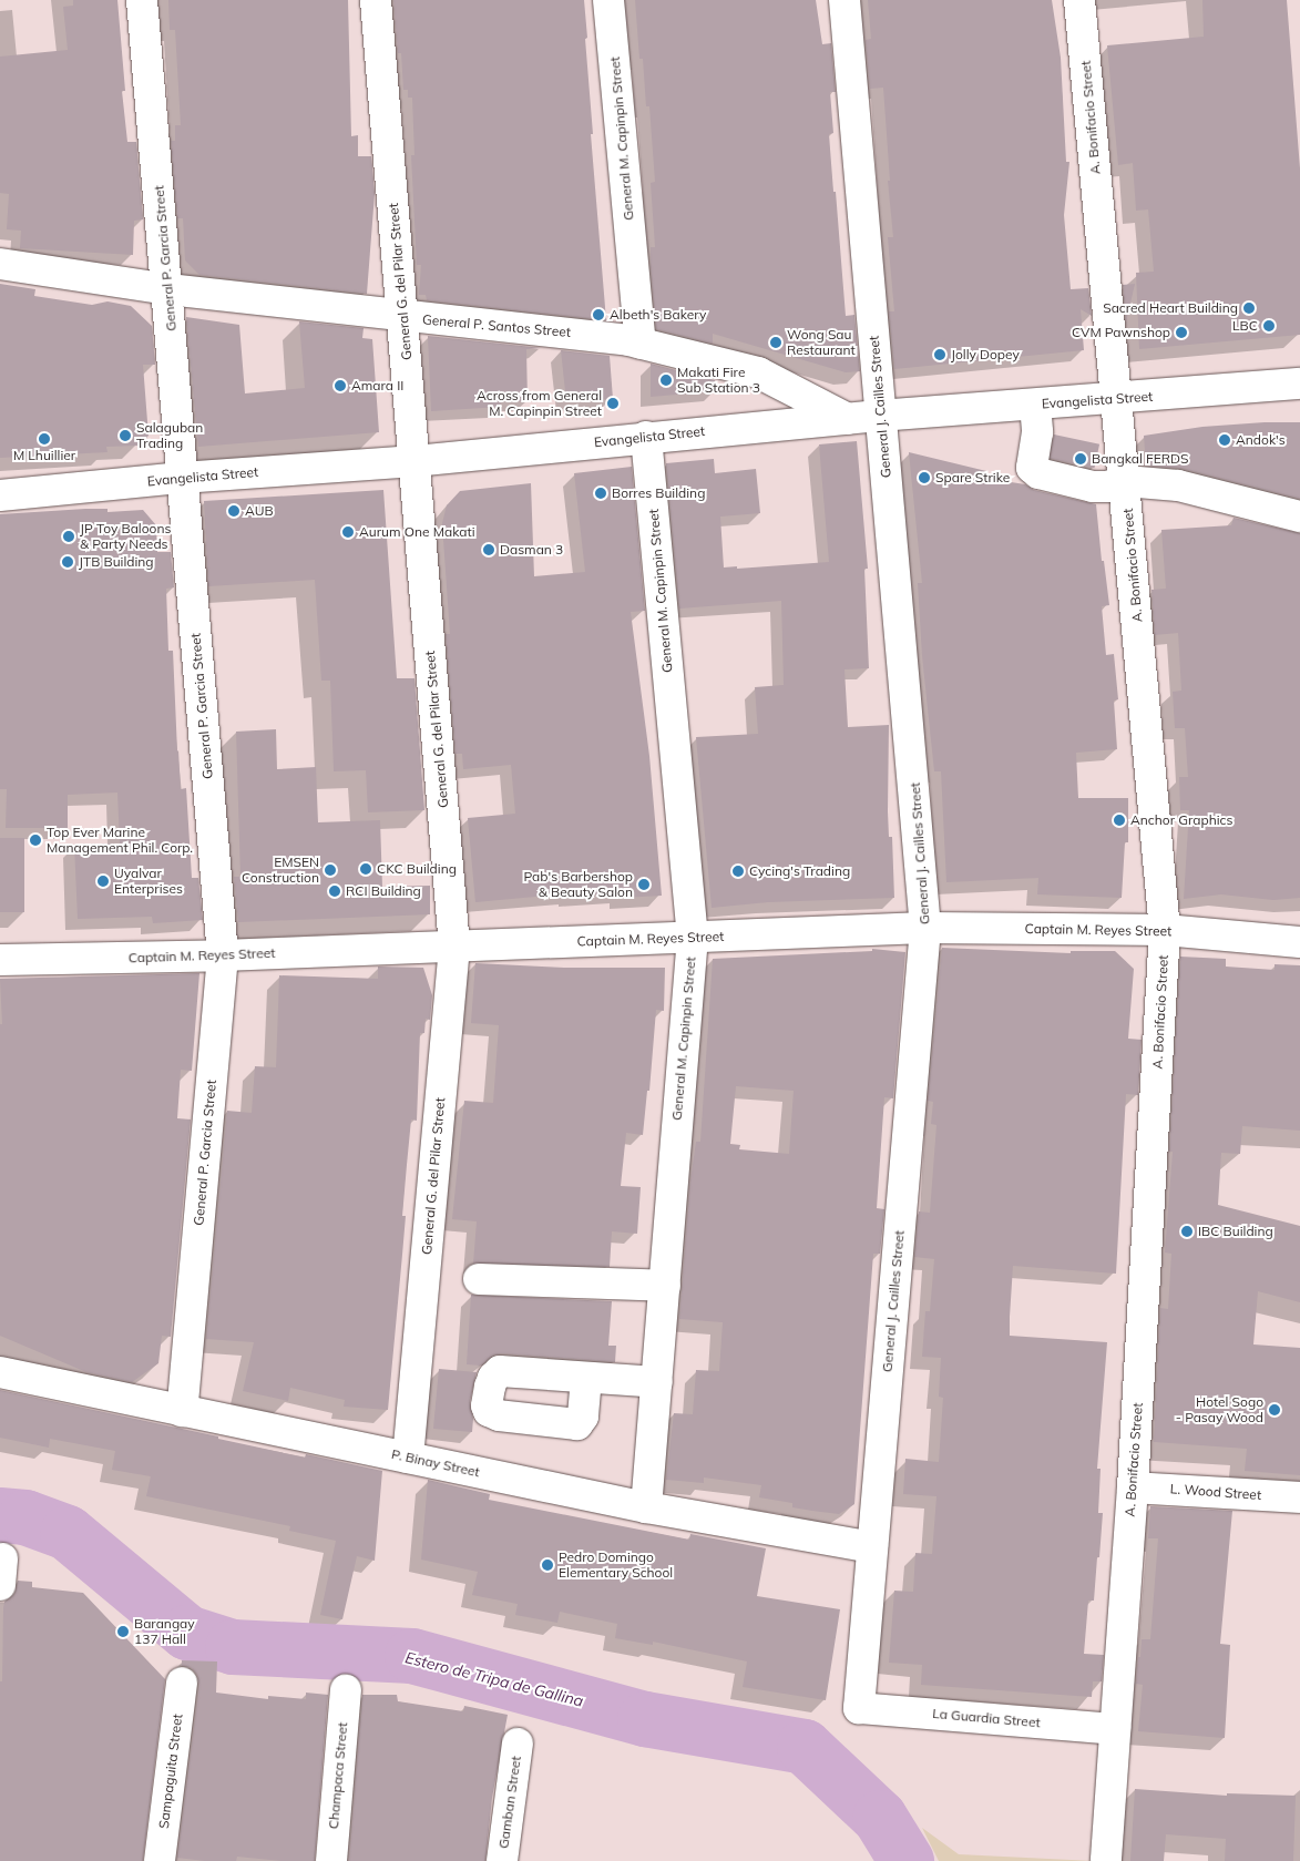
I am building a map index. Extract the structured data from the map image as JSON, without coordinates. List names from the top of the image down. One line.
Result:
{"streets":{"street":["A. Bonifacio Street","General M. Capinpin Street","General P. Garcia Street","General G. del Pilar Street","General P. Santos Street","Evangelista Street","General J. Cailles Street","Captain M. Reyes Street","P. Binay Street","L. Wood Street","La Guardia Street","Sampaguita Street","Champaca Street","Gamban Street"]},"crossings":[["A. Bonifacio Street","Evangelista Street"],["A. Bonifacio Street","Captain M. Reyes Street"],["A. Bonifacio Street","L. Wood Street"],["A. Bonifacio Street","La Guardia Street"],["General M. Capinpin Street","General P. Santos Street"],["General M. Capinpin Street","Evangelista Street"],["General M. Capinpin Street","Captain M. Reyes Street"],["General M. Capinpin Street","P. Binay Street"],["General P. Garcia Street","General P. Santos Street"],["General P. Garcia Street","Evangelista Street"],["General P. Garcia Street","Captain M. Reyes Street"],["General P. Garcia Street","P. Binay Street"],["General G. del Pilar Street","General P. Santos Street"],["General G. del Pilar Street","Evangelista Street"],["General G. del Pilar Street","Captain M. Reyes Street"],["General G. del Pilar Street","P. Binay Street"],["General P. Santos Street","Evangelista Street"],["Evangelista Street","General J. Cailles Street"],["General J. Cailles Street","Captain M. Reyes Street"],["General J. Cailles Street","P. Binay Street"],["General J. Cailles Street","La Guardia Street"]],"water":["Estero de Tripa de Gallina"],"places":["Sacred Heart Building","Albeth's Bakery","LBC","CVM Pawnshop","Wong Sau Restaurant","Jolly Dopey","Makati Fire Sub Station 3","Amara II","Across from General M. Capinpin Street","Salaguban Trading","M Lhuillier","Andok's","Bangkal FERDS","Spare Strike","Borres Building","AUB","Aurum One Makati","JP Toy Baloons & Party Needs","Dasman 3","JTB Building","Anchor Graphics","Top Ever Marine Management Phil. Corp.","CKC Building","EMSEN Construction","Cycing's Trading","Uyalvar Enterprises","Pab's Barbershop & Beauty Salon","RCI Building","IBC Building","Hotel Sogo - Pasay Wood","Pedro Domingo Elementary School","Barangay 137 Hall"]}
